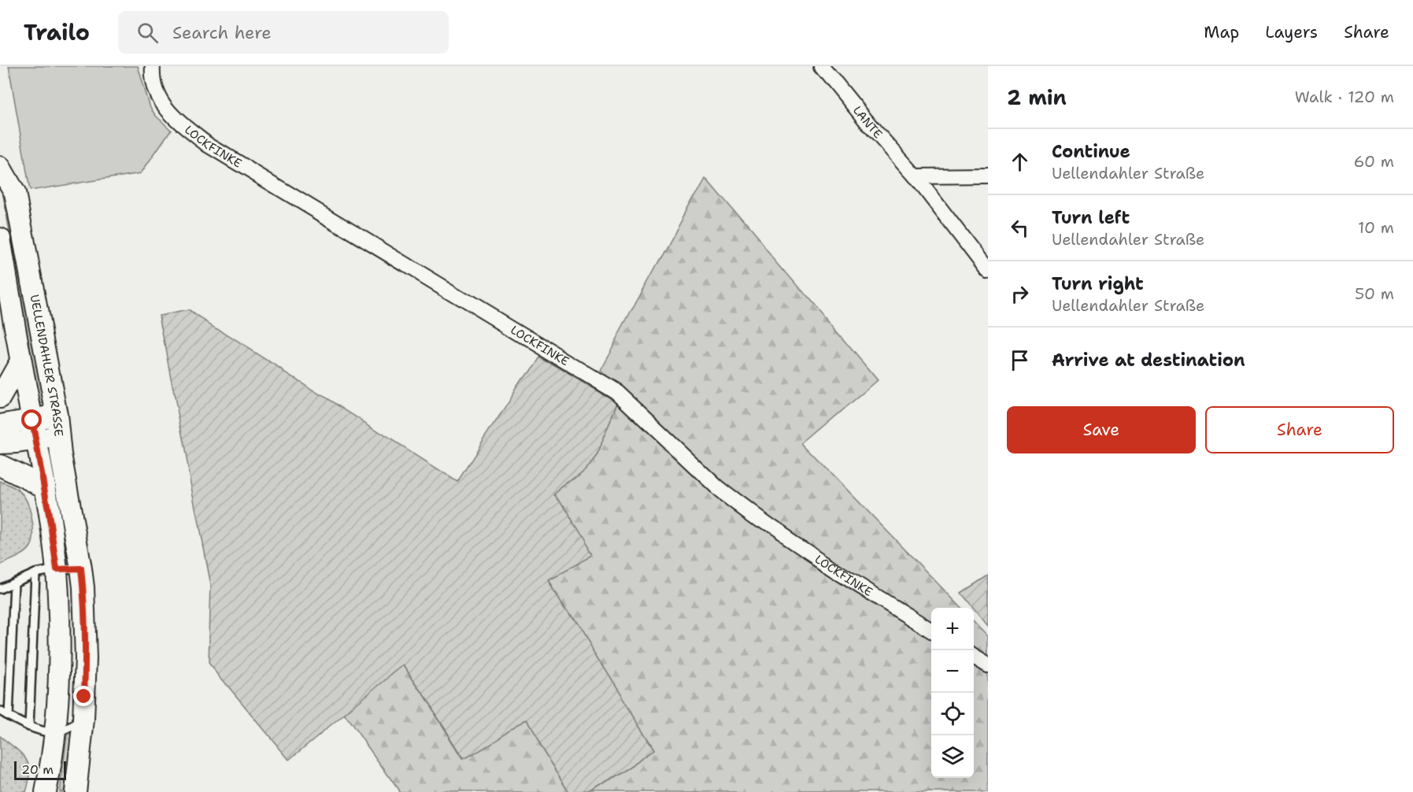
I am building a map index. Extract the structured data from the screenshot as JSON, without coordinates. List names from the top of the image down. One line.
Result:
{"streets":{"main road":["UELLENDAHLER STRASSE"],"street":["LANTE","LOCKFINKE"]},"scale_bar":"20 m","page":{"header":"Trailo","search":"Search here","nav":["Map","Layers","Share"],"heading":["2 min","Walk · 120 m"],"list":[["Continue","Uellendahler Straße","60 m"],["Turn left","Uellendahler Straße","10 m"],["Turn right","Uellendahler Straße","50 m"],"Arrive at destination"],"buttons":["Save","Share"],"map_buttons":["+","−"],"scale":"20 m"}}
